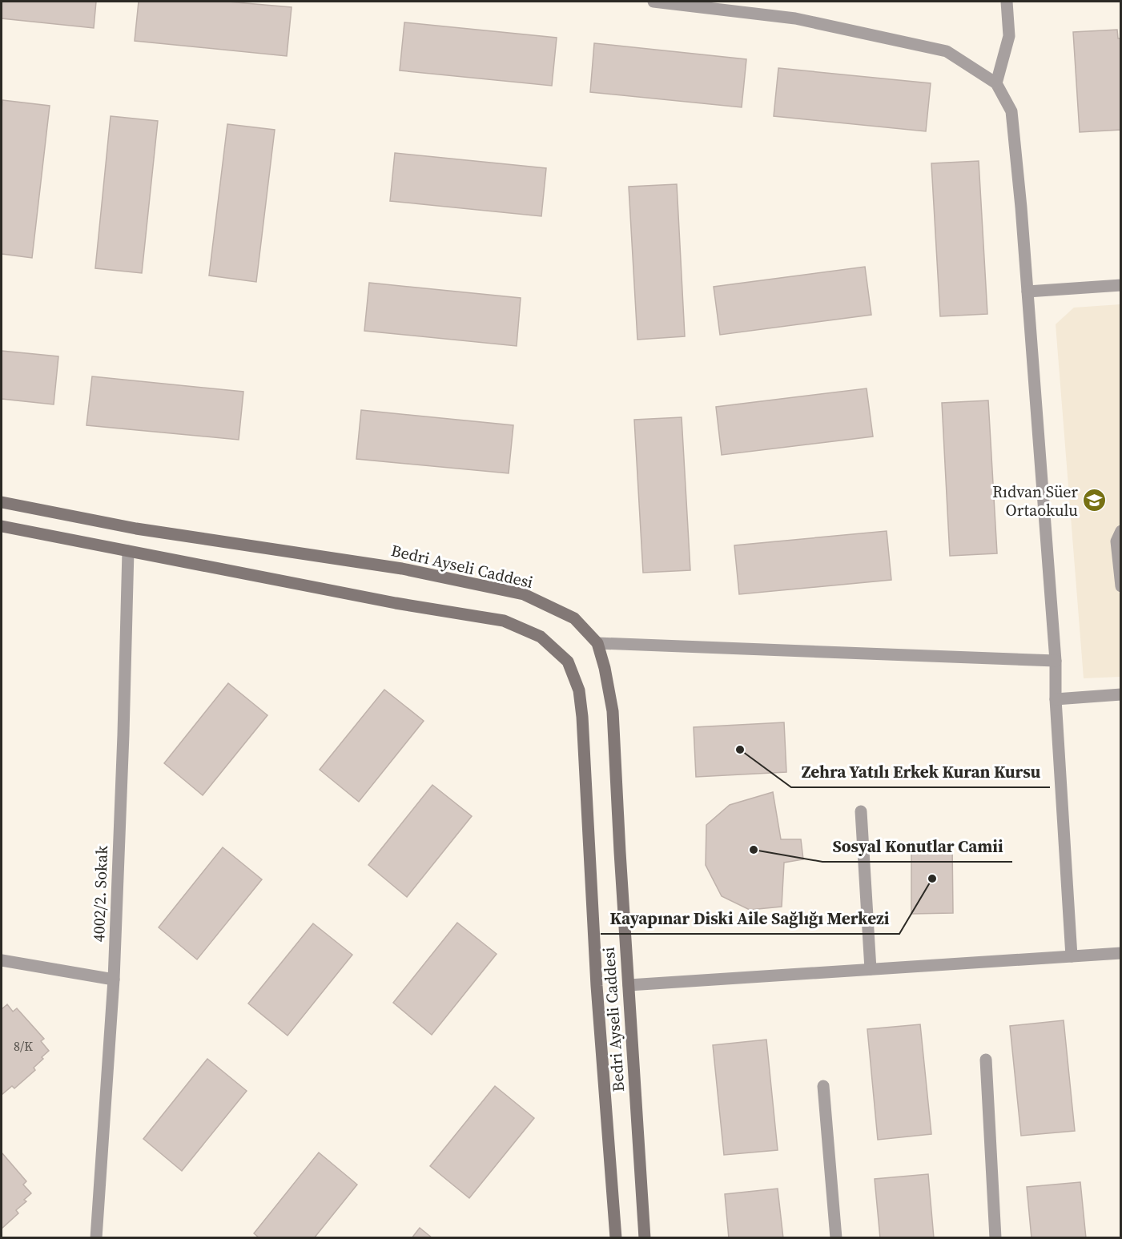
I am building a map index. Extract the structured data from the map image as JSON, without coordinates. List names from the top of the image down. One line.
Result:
{"streets":{"main road":["Bedri Ayseli Caddesi"],"street":["4002/2. Sokak"]},"crossings":[["Bedri Ayseli Caddesi","4002/2. Sokak"]],"places":{"school or university":["Rıdvan Süer Ortaokulu"],"other":["Zehra Yatılı Erkek Kuran Kursu","Sosyal Konutlar Camii","Kayapınar Diski Aile Sağlığı Merkezi"]},"house_numbers":["8/K"]}
